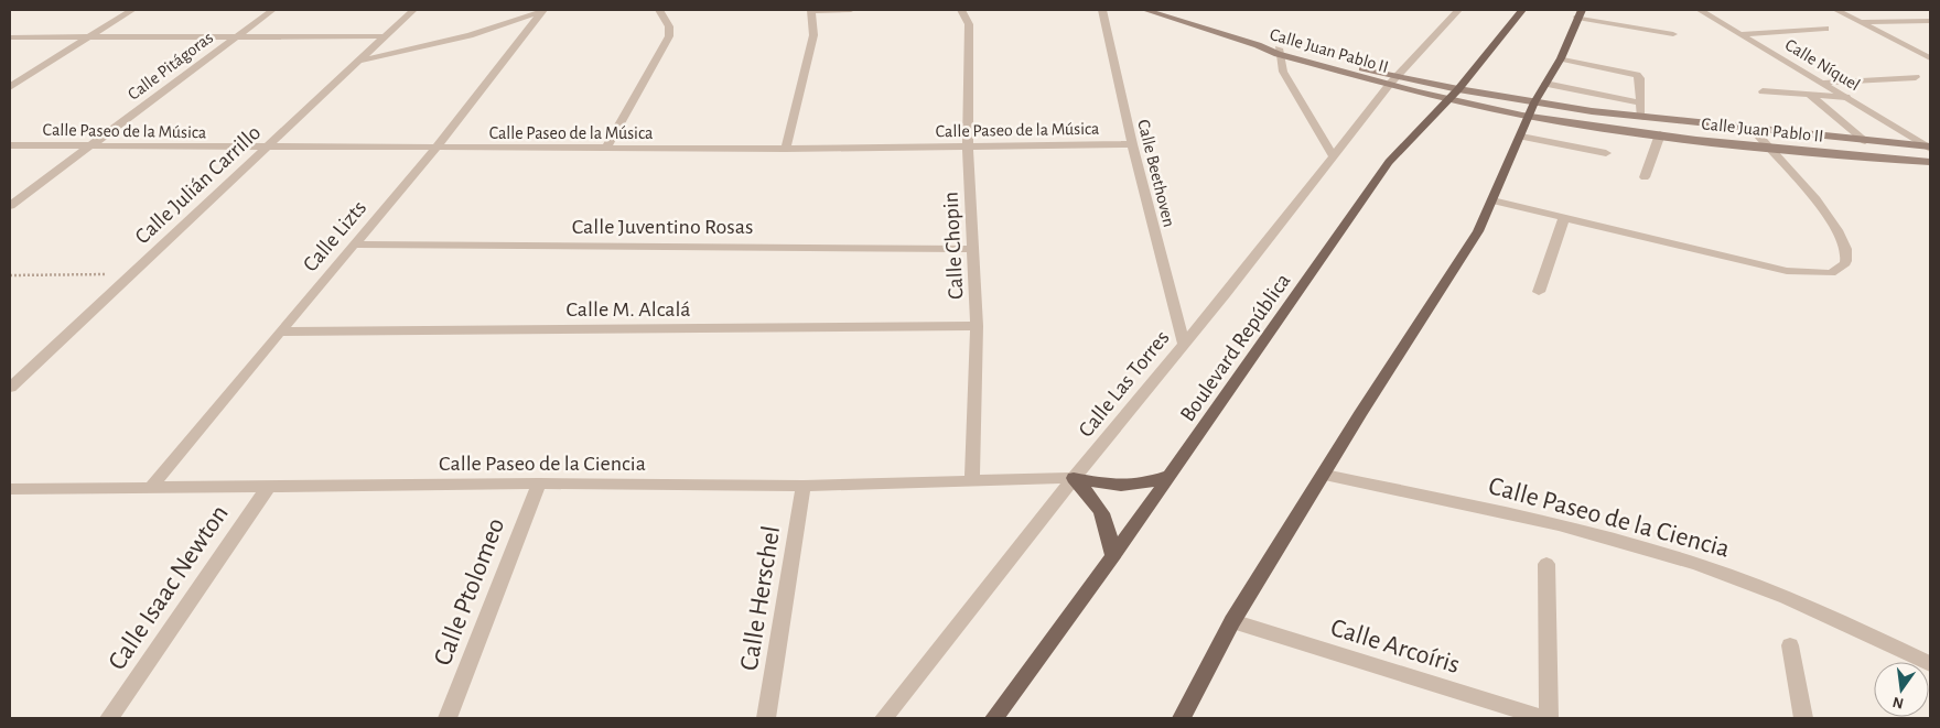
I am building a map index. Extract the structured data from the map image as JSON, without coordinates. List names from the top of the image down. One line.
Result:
{"streets":{"main road":["Calle Juan Pablo II","Boulevard República"],"street":["Calle Níquel","Calle Pitágoras","Calle Paseo de la Música","Calle Beethoven","Calle Julián Carrillo","Calle Juventino Rosas","Calle Lizts","Calle Chopin","Calle M. Alcalá","Calle Las Torres","Calle Paseo de la Ciencia","Calle Isaac Newton","Calle Ptolomeo","Calle Herschel","Calle Arcoíris"]},"crossings":[["Calle Juan Pablo II","Calle Níquel"],["Calle Juan Pablo II","Boulevard República"],["Calle Juan Pablo II","Calle Las Torres"],["Calle Pitágoras","Calle Paseo de la Música"],["Calle Paseo de la Música","Calle Beethoven"],["Calle Paseo de la Música","Calle Julián Carrillo"],["Calle Paseo de la Música","Calle Lizts"],["Calle Paseo de la Música","Calle Chopin"],["Calle Beethoven","Calle Las Torres"],["Calle Juventino Rosas","Calle Lizts"],["Calle Juventino Rosas","Calle Chopin"],["Calle Lizts","Calle M. Alcalá"],["Calle Lizts","Calle Paseo de la Ciencia"],["Calle Chopin","Calle M. Alcalá"],["Calle Chopin","Calle Paseo de la Ciencia"],["Calle Las Torres","Calle Paseo de la Ciencia"],["Calle Paseo de la Ciencia","Calle Isaac Newton"],["Calle Paseo de la Ciencia","Calle Ptolomeo"],["Calle Paseo de la Ciencia","Calle Herschel"]],"north":"bottom"}
